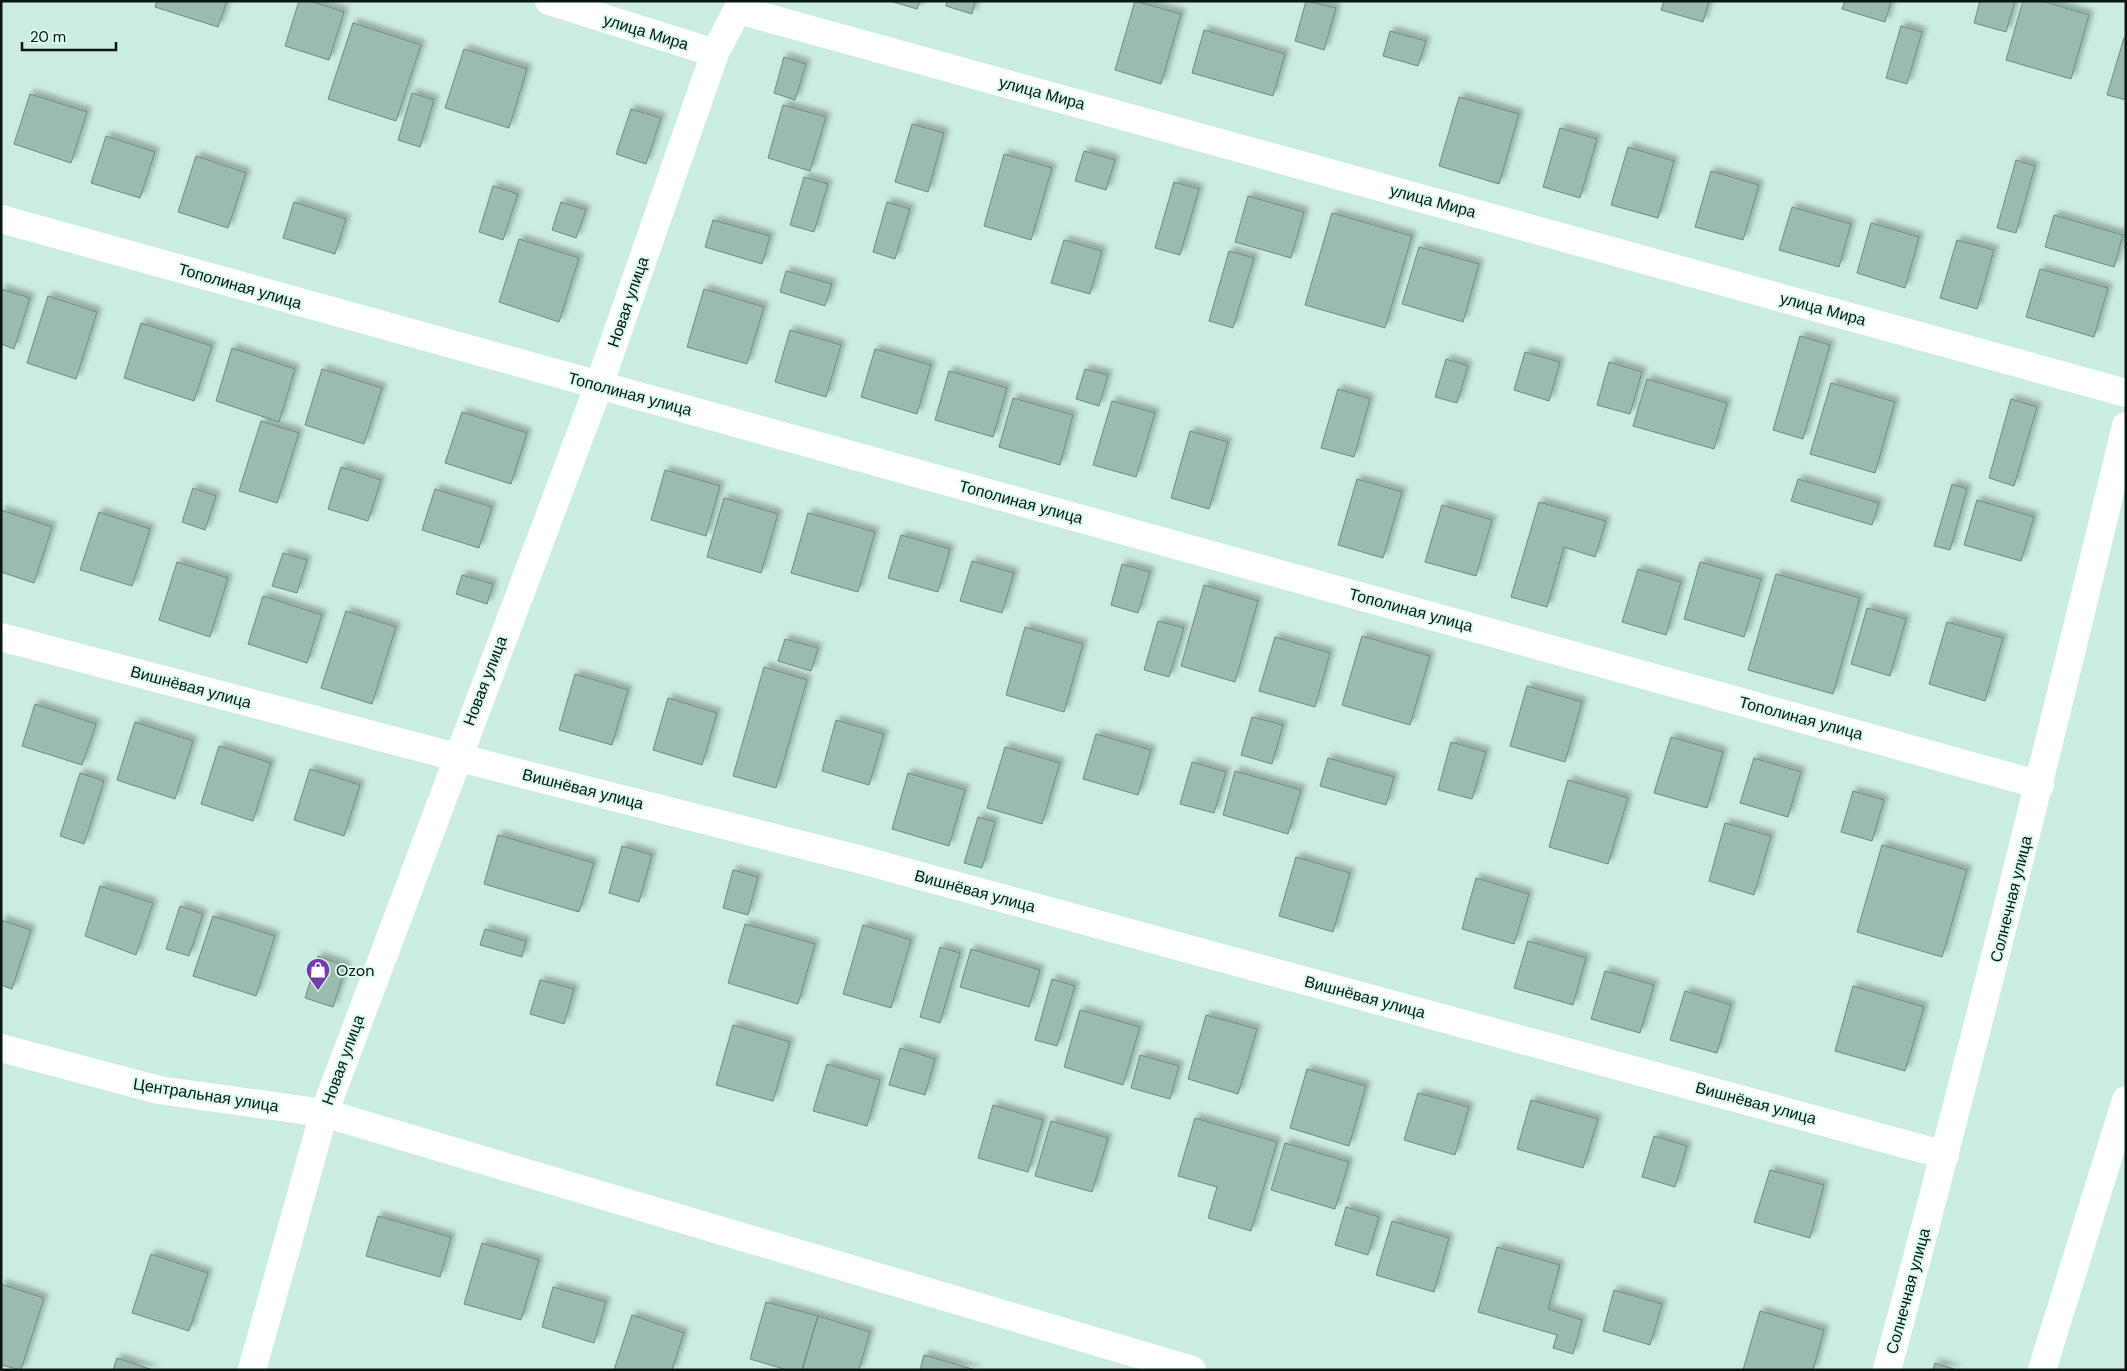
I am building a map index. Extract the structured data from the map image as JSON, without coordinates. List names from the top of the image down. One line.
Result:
{"streets":{"street":["улица Мира","Тополиная улица","Новая улица","Вишнёвая улица","Солнечная улица","Центральная улица"]},"crossings":[["улица Мира","Новая улица"],["Тополиная улица","Новая улица"],["Тополиная улица","Солнечная улица"],["Новая улица","Вишнёвая улица"],["Новая улица","Центральная улица"],["Вишнёвая улица","Солнечная улица"]],"places":{"shop":["Ozon"]},"scale_bar":"20 m"}
